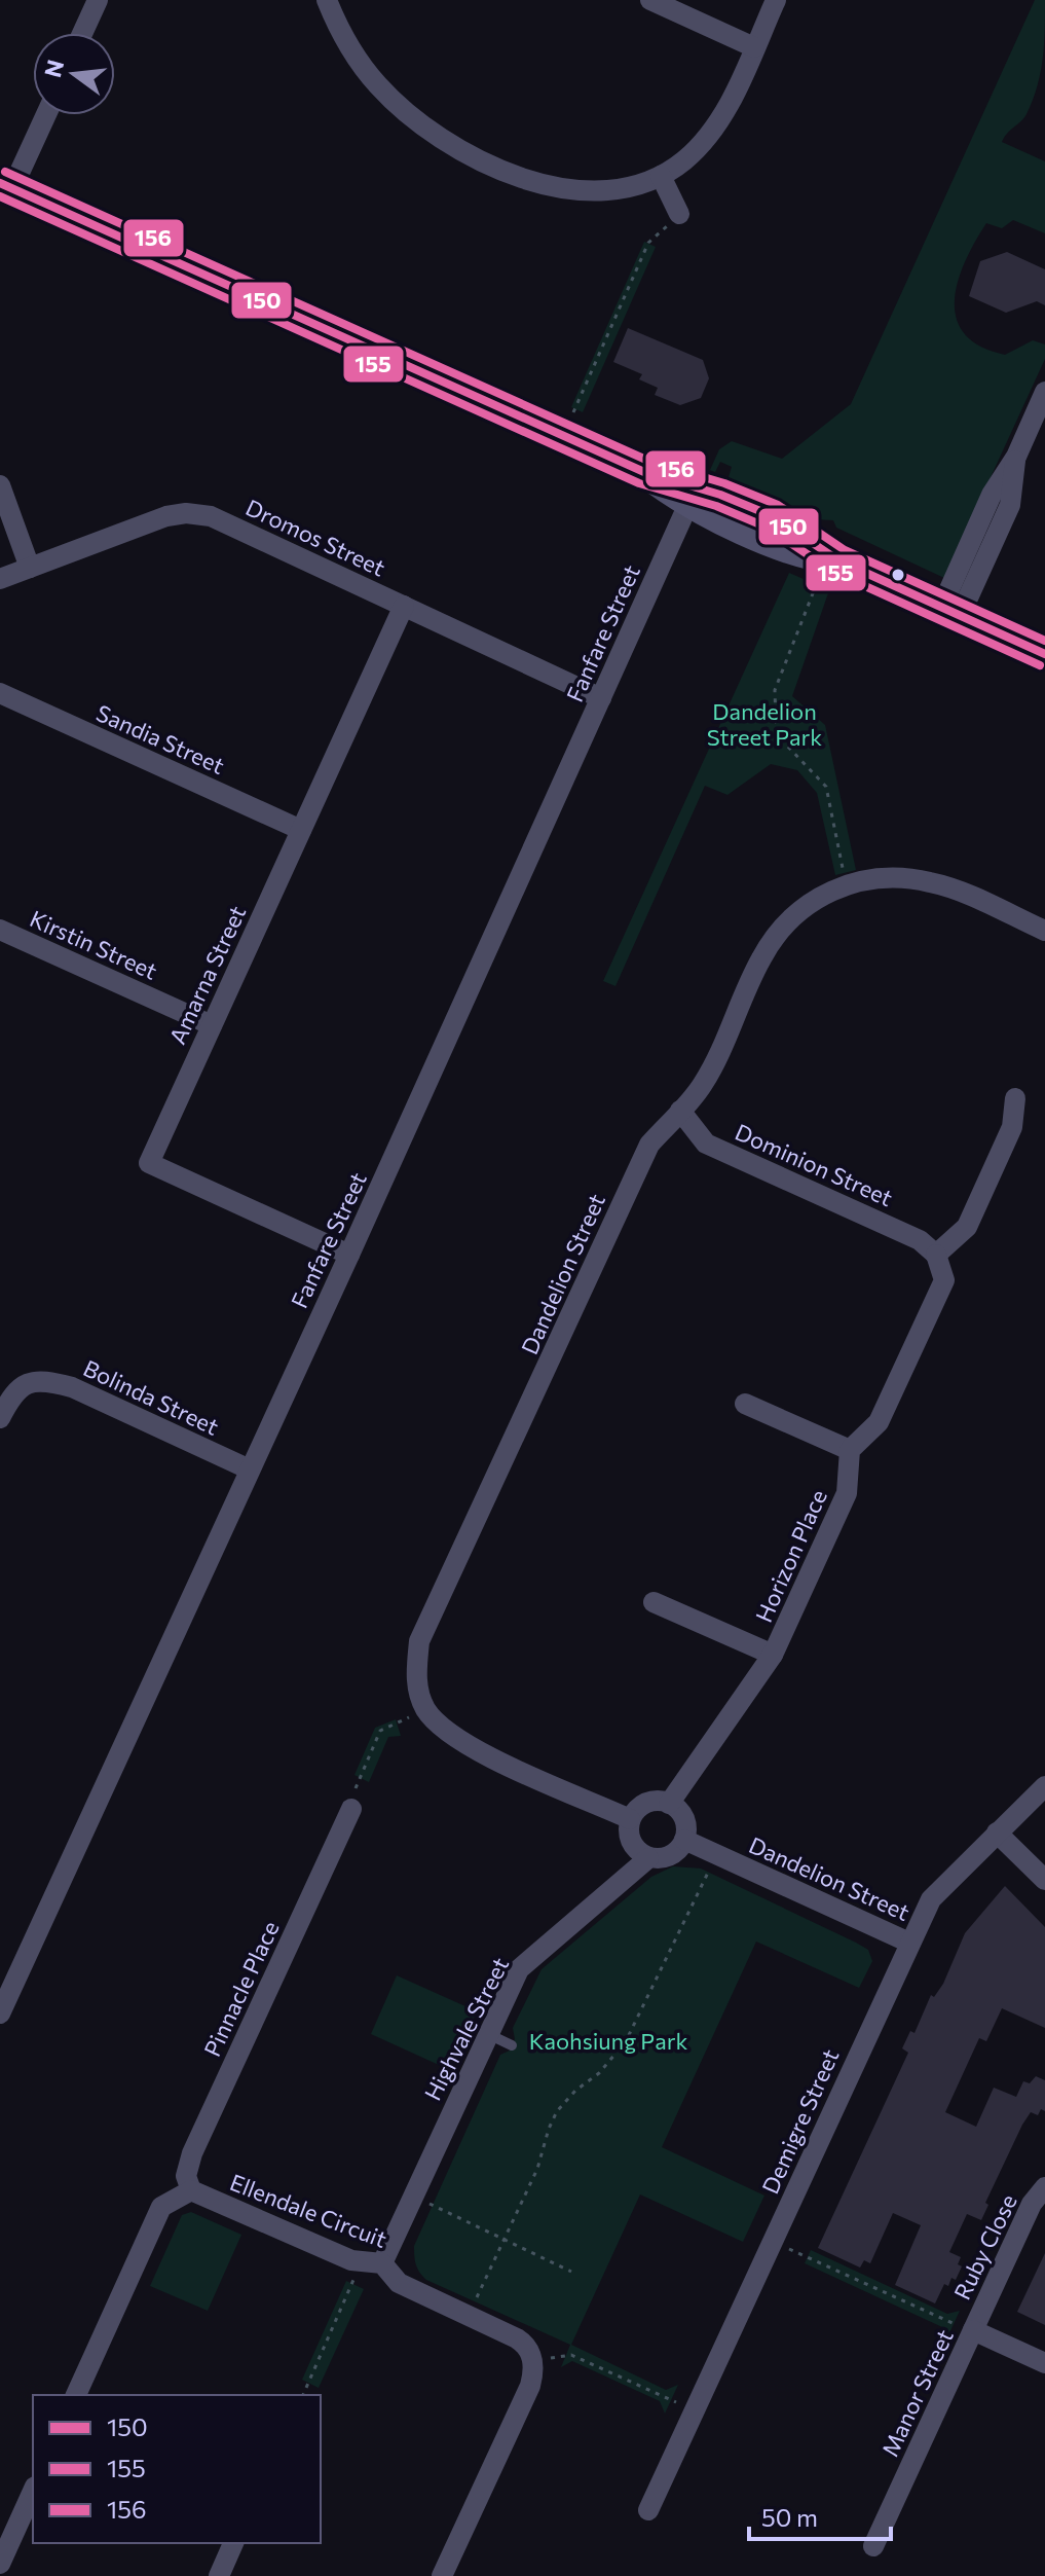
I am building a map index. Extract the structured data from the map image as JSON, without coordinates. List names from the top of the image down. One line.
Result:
{"streets":{"street":["Dromos Street","Fanfare Street","Sandia Street","Kirstin Street","Amarna Street","Dominion Street","Dandelion Street","Bolinda Street","Horizon Place","Pinnacle Place","Highvale Street","Demigre Street","Ellendale Circuit","Ruby Close","Manor Street"]},"crossings":[["Dromos Street","Fanfare Street"],["Dromos Street","Amarna Street"],["Fanfare Street","Amarna Street"],["Fanfare Street","Bolinda Street"],["Sandia Street","Amarna Street"],["Kirstin Street","Amarna Street"],["Dominion Street","Dandelion Street"],["Dandelion Street","Horizon Place"],["Dandelion Street","Highvale Street"],["Dandelion Street","Demigre Street"],["Horizon Place","Highvale Street"],["Pinnacle Place","Ellendale Circuit"],["Highvale Street","Ellendale Circuit"],["Ruby Close","Manor Street"]],"parks":["Dandelion Street Park","Kaohsiung Park"],"lines":["transit line 156","transit line 150","transit line 155"],"legend":["150","155","156"],"scale_bar":"50 m","north":"left"}
